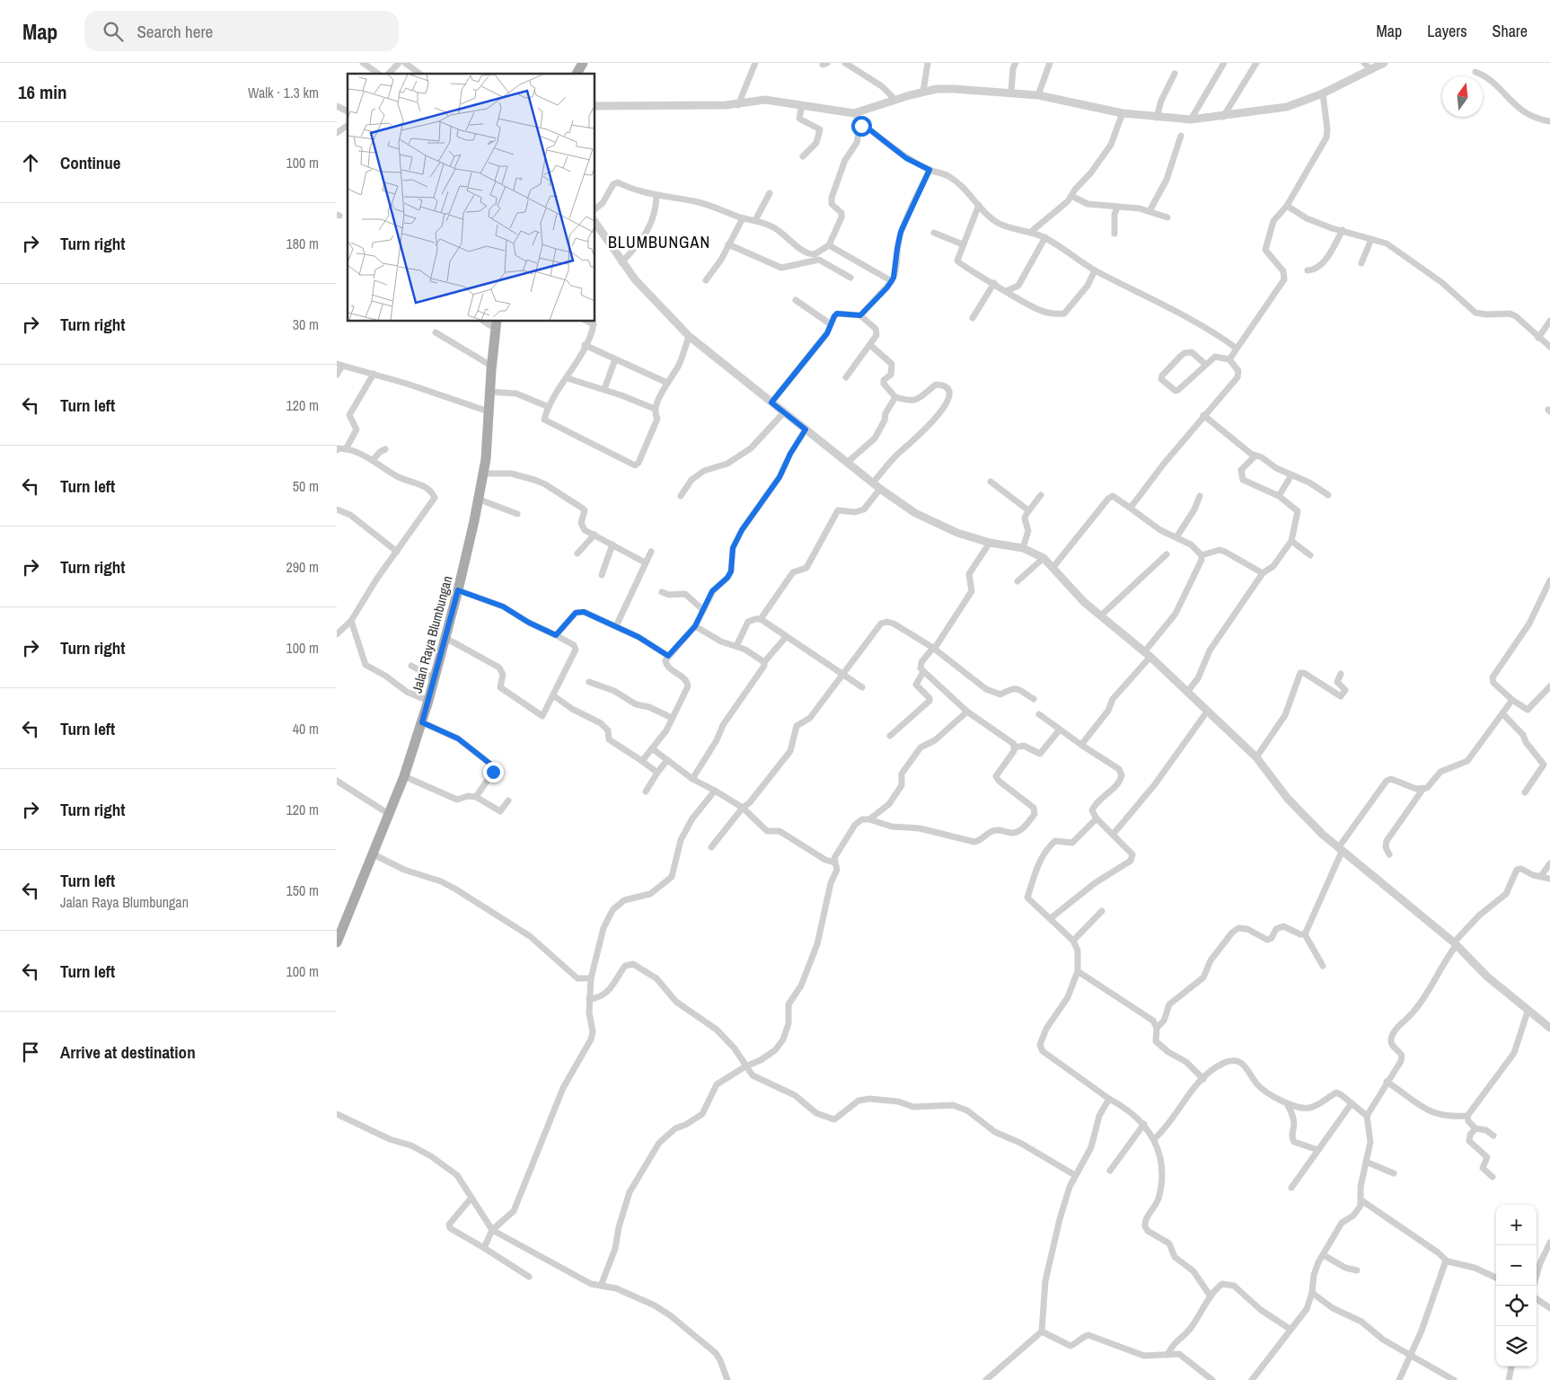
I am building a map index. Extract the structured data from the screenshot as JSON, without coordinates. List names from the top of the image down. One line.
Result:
{"streets":{"main road":["Jalan Raya Blumbungan"]},"districts":["BLUMBUNGAN"],"north":"top","page":{"header":"Map","search":"Search here","nav":["Map","Layers","Share"],"heading":["16 min","Walk · 1.3 km"],"list":[["Continue","100 m"],["Turn right","180 m"],["Turn right","30 m"],["Turn left","120 m"],["Turn left","50 m"],["Turn right","290 m"],["Turn right","100 m"],["Turn left","40 m"],["Turn right","120 m"],["Turn left","Jalan Raya Blumbungan","150 m"],["Turn left","100 m"],"Arrive at destination"],"map_buttons":["+","−"]}}
